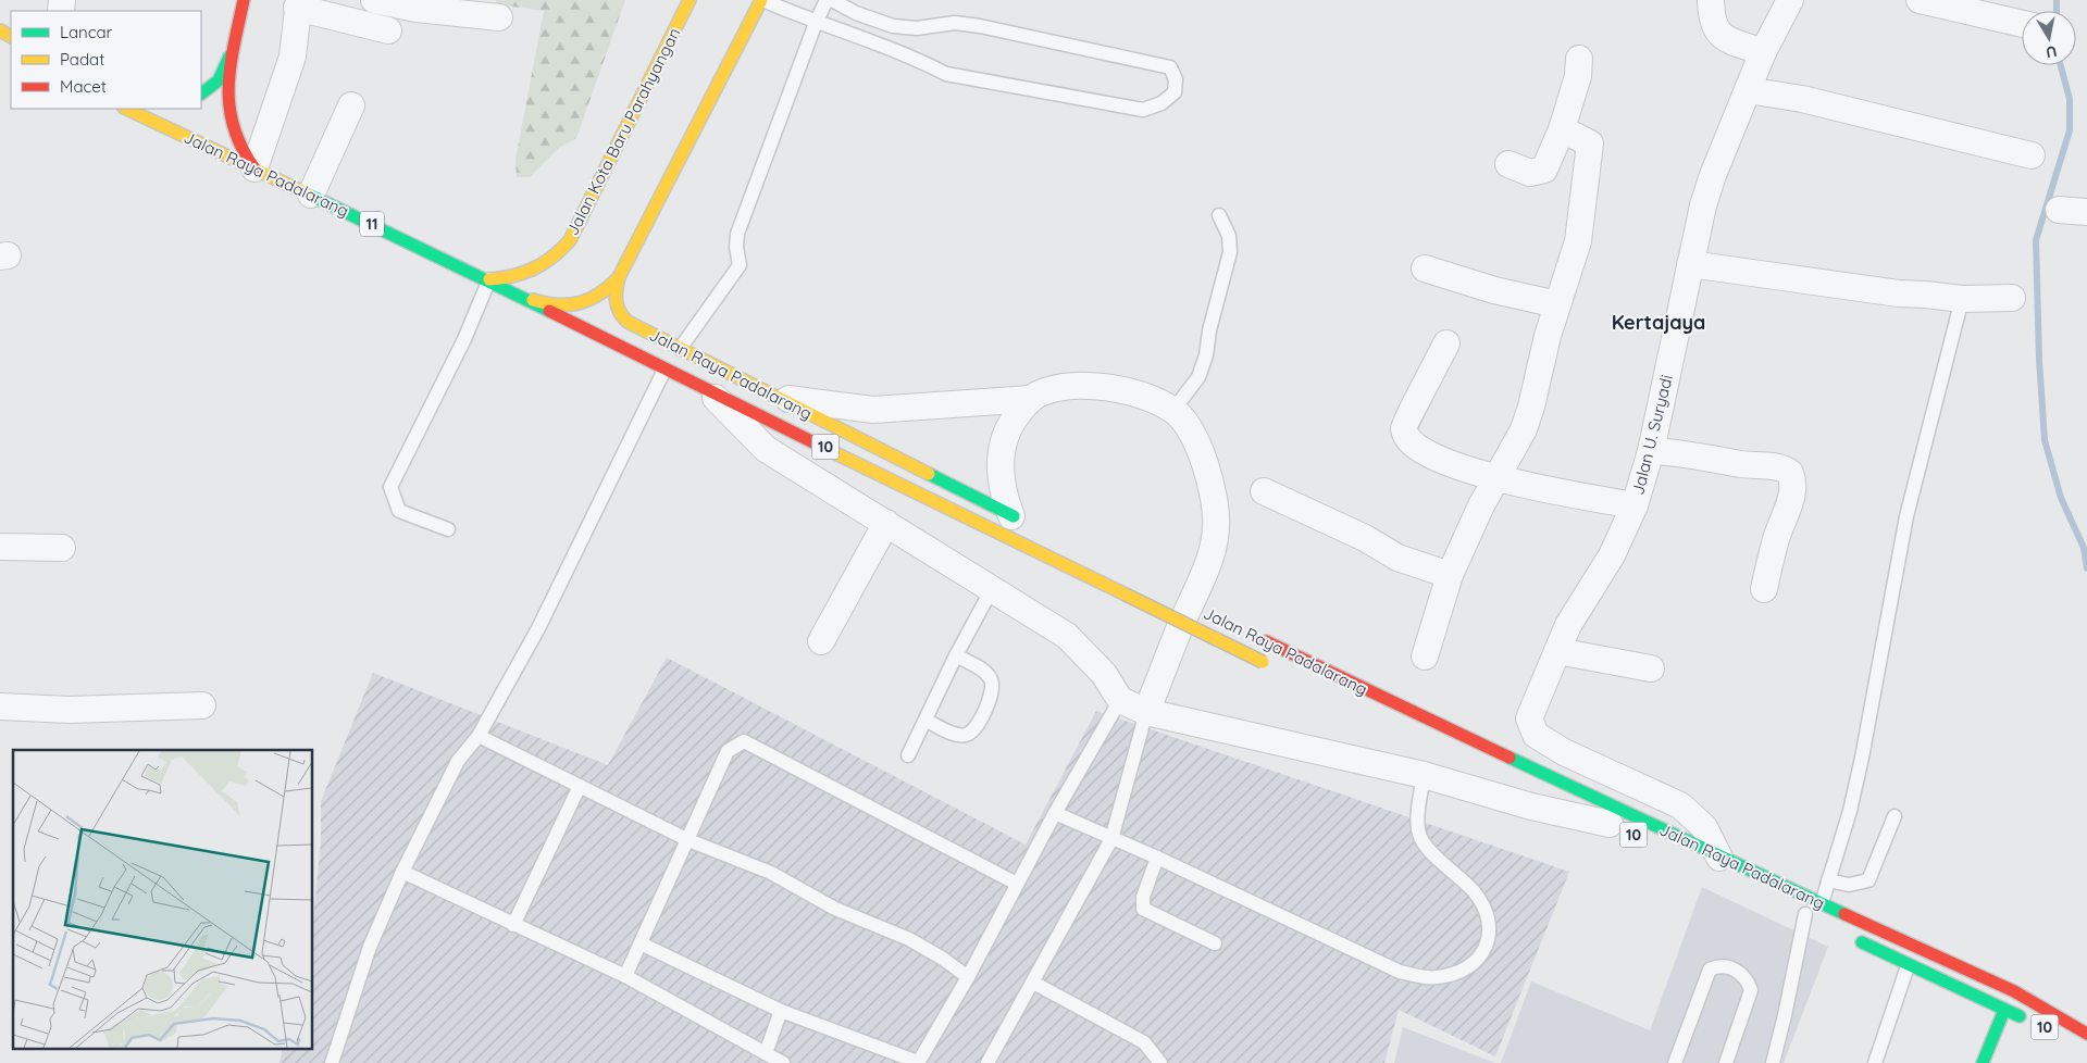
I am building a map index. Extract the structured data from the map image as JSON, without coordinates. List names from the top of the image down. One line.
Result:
{"streets":{"main road":["Jalan Kota Baru Parahyangan","Jalan Raya Padalarang","11","10"],"street":["Jalan U. Suryadi"]},"crossings":[["Jalan Kota Baru Parahyangan","Jalan Raya Padalarang"],["Jalan Raya Padalarang","Jalan U. Suryadi"]],"districts":["Kertajaya"],"legend":["Lancar","Padat","Macet"],"north":"bottom"}
